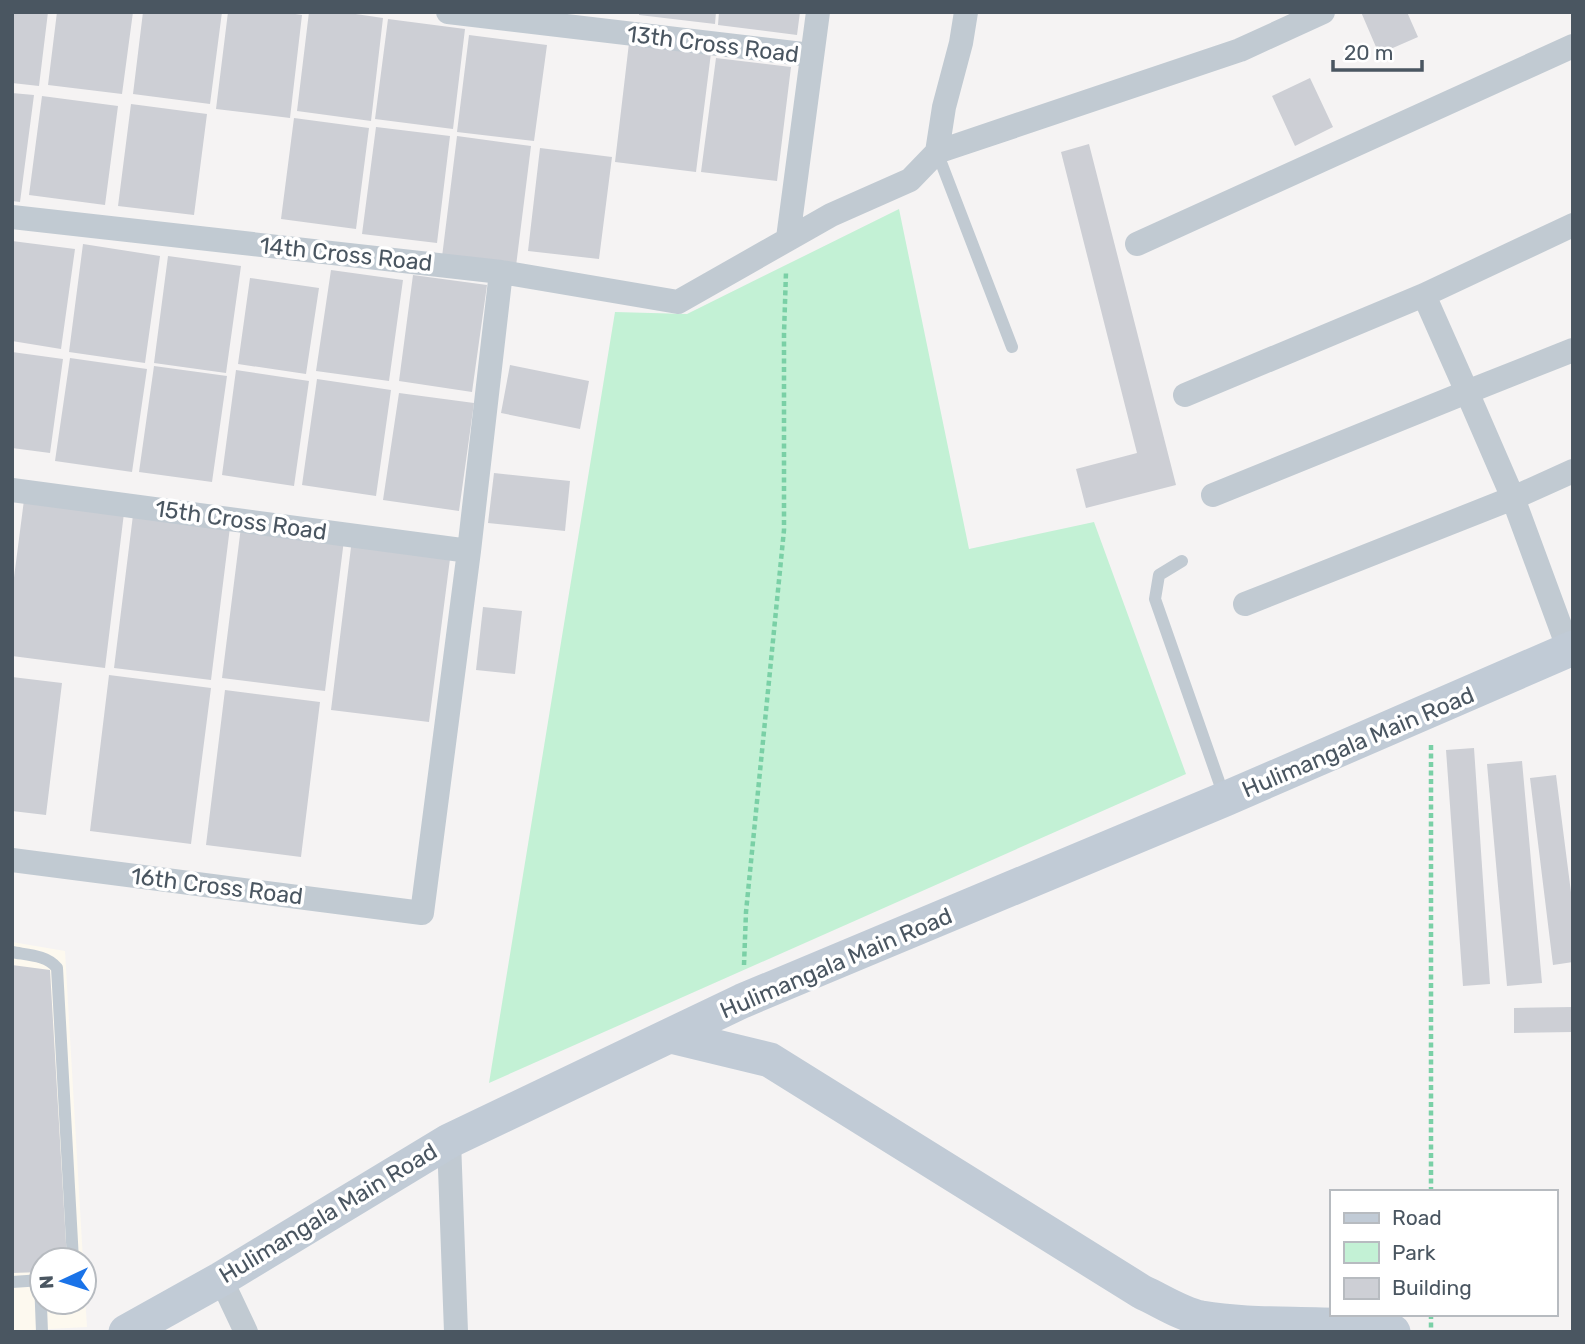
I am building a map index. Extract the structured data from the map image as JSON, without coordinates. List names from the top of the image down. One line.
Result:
{"streets":{"street":["13th Cross Road","14th Cross Road","15th Cross Road","Hulimangala Main Road","16th Cross Road"]},"crossings":[["15th Cross Road","16th Cross Road"]],"legend":["Road","Park","Building"],"scale_bar":"20 m","north":"left"}
